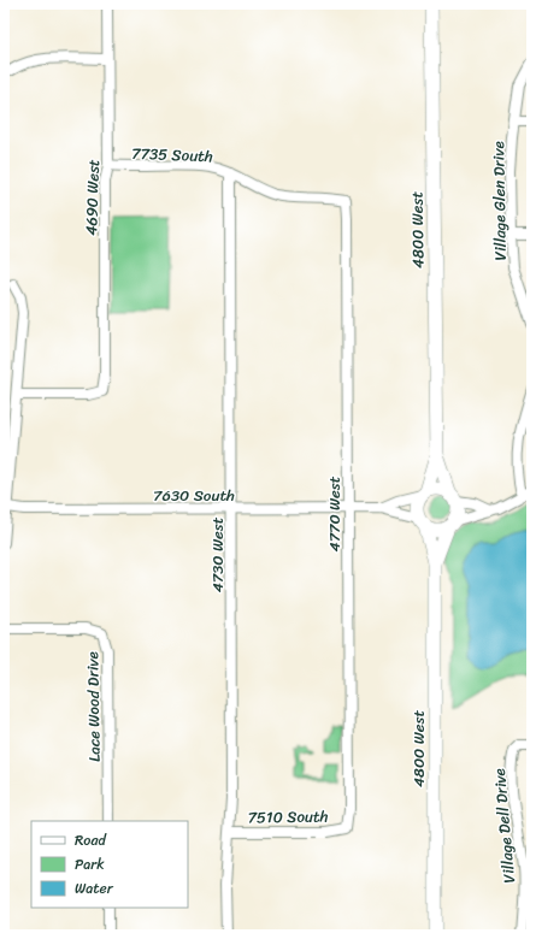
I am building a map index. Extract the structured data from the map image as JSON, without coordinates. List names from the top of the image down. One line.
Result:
{"streets":{"main road":["4800 West"],"street":["7735 South","4690 West","Village Glen Drive","7630 South","4770 West","4730 West","Lace Wood Drive","7510 South","Village Dell Drive"]},"crossings":[["7735 South","4690 West"],["7735 South","4770 West"],["7735 South","4730 West"],["4800 West","7630 South"],["7630 South","4770 West"],["7630 South","4730 West"],["4770 West","7510 South"],["4730 West","7510 South"]],"legend":["Road","Park","Water"]}
